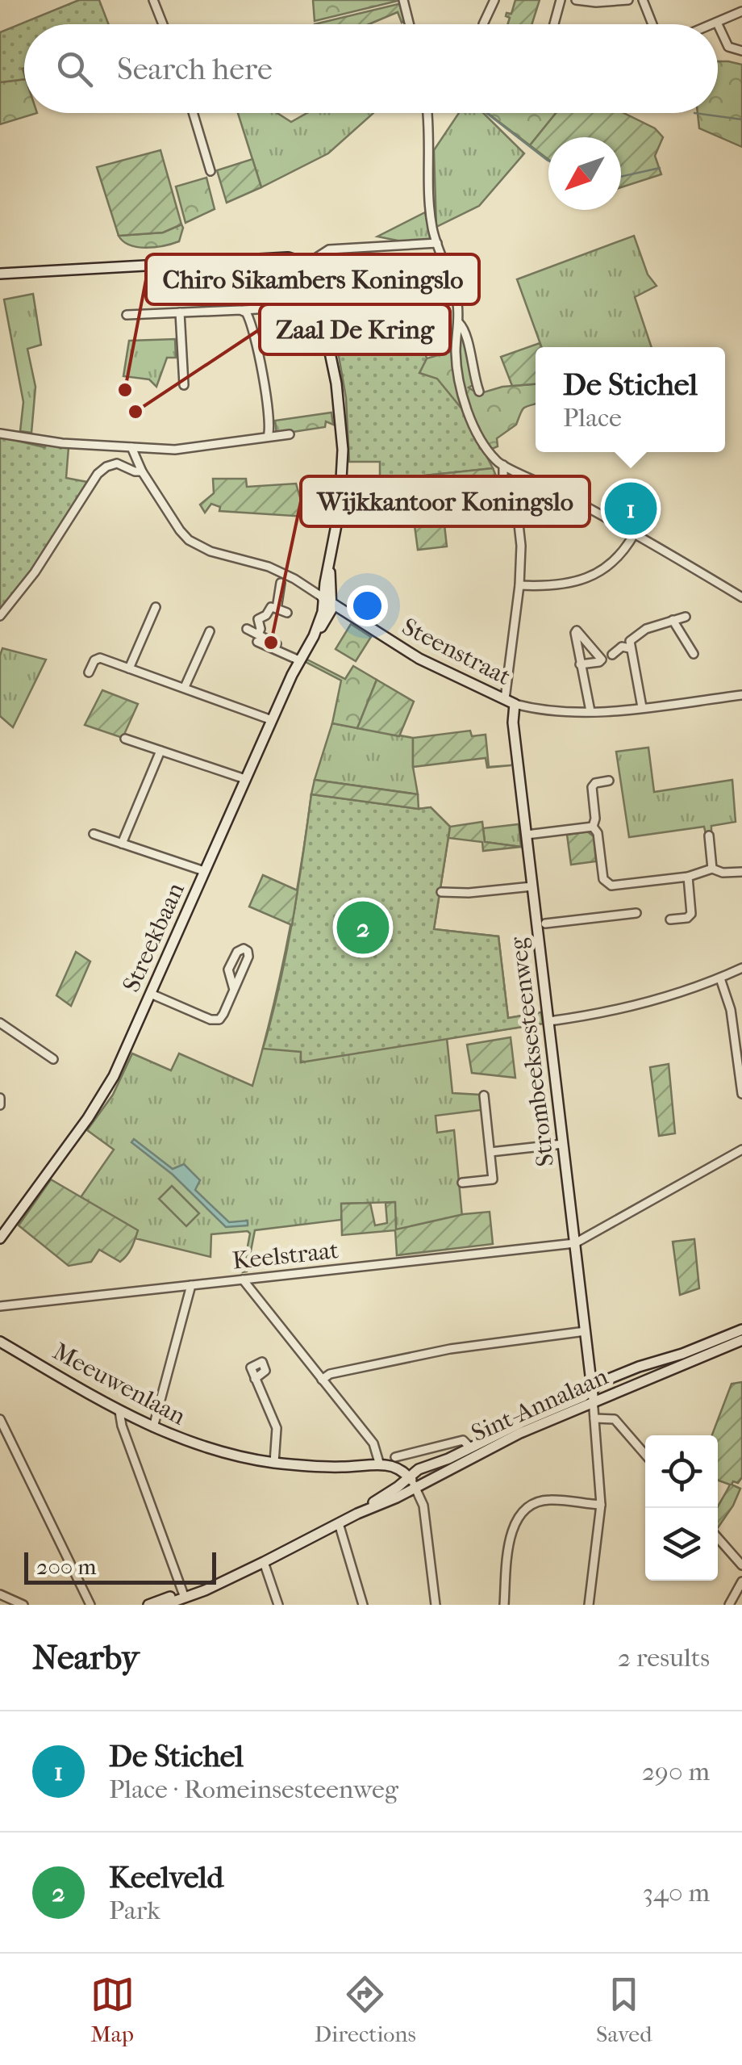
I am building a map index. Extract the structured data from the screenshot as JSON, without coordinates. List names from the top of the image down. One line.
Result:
{"streets":{"street":["Steenstraat","Streekbaan","Strombeeksesteenweg","Keelstraat","Meeuwenlaan","Sint-Annalaan"]},"crossings":[["Steenstraat","Streekbaan"],["Steenstraat","Strombeeksesteenweg"],["Strombeeksesteenweg","Keelstraat"],["Strombeeksesteenweg","Sint-Annalaan"],["Meeuwenlaan","Sint-Annalaan"]],"places":["Chiro Sikambers Koningslo","Zaal De Kring","Wijkkantoor Koningslo"],"scale_bar":"200 m","north":"bottom left","page":{"search":"Search here","popup":["De Stichel","Place"],"pins":["1","2"],"scale":"200 m","heading":["Nearby","2 results"],"list":[{"mark":"1","name":"De Stichel","note":"Place · Romeinsesteenweg","value":"290 m"},{"mark":"2","name":"Keelveld","note":"Park","value":"340 m"}],"nav":["Map","Directions","Saved"]}}
